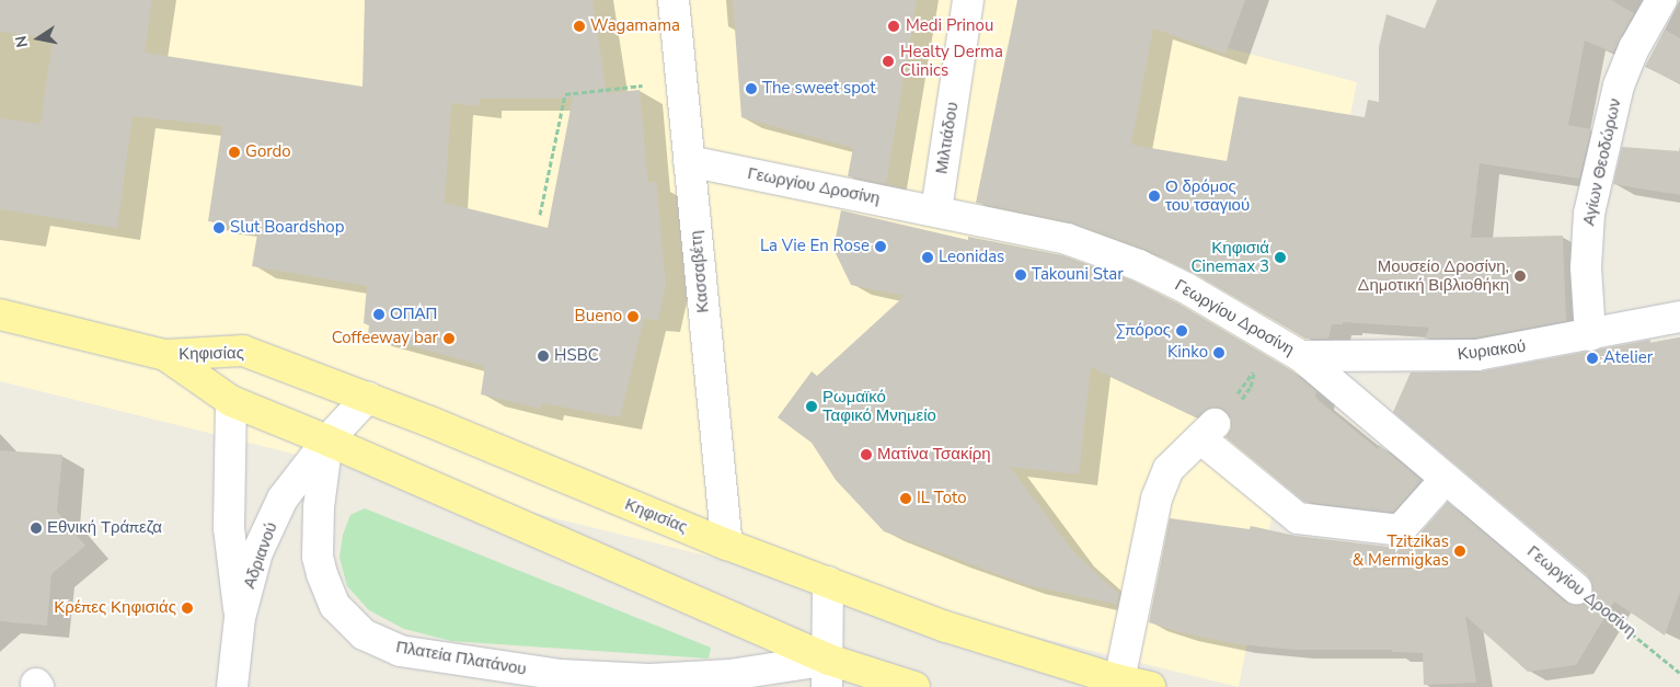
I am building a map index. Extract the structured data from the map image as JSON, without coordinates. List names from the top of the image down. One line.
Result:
{"streets":{"main road":["Κηφισίας"],"street":["Μιλτιάδου","Αγίων Θεοδώρων","Γεωργίου Δροσίνη","Κασσαβέτη","Κυριακού","Αδριανού","Πλατεία Πλατάνου"]},"crossings":[["Μιλτιάδου","Γεωργίου Δροσίνη"],["Αγίων Θεοδώρων","Κυριακού"],["Γεωργίου Δροσίνη","Κασσαβέτη"],["Γεωργίου Δροσίνη","Κυριακού"],["Κασσαβέτη","Κηφισίας"],["Κηφισίας","Αδριανού"],["Κηφισίας","Πλατεία Πλατάνου"],["Αδριανού","Πλατεία Πλατάνου"]],"places":["Wagamama","Medi Prinou","Healty Derma Clinics","The sweet spot","Gordo","Ο δρόμος του τσαγιού","Slut Boardshop","La Vie En Rose","Leonidas","Κηφισιά Cinemax 3","Takouni Star","Μουσείο Δροσίνη, Δημοτική Βιβλιοθήκη","ΟΠΑΠ","Bueno","Σπόρος","Coffeeway bar","Kinko","HSBC","Atelier","Ρωμαϊκό Ταφικό Μνημείο","Ματίνα Τσακίρη","IL Toto","Εθνική Τράπεζα","Tzitzikas & Mermigkas","Κρέπες Κηφισιάς"],"north":"left"}
